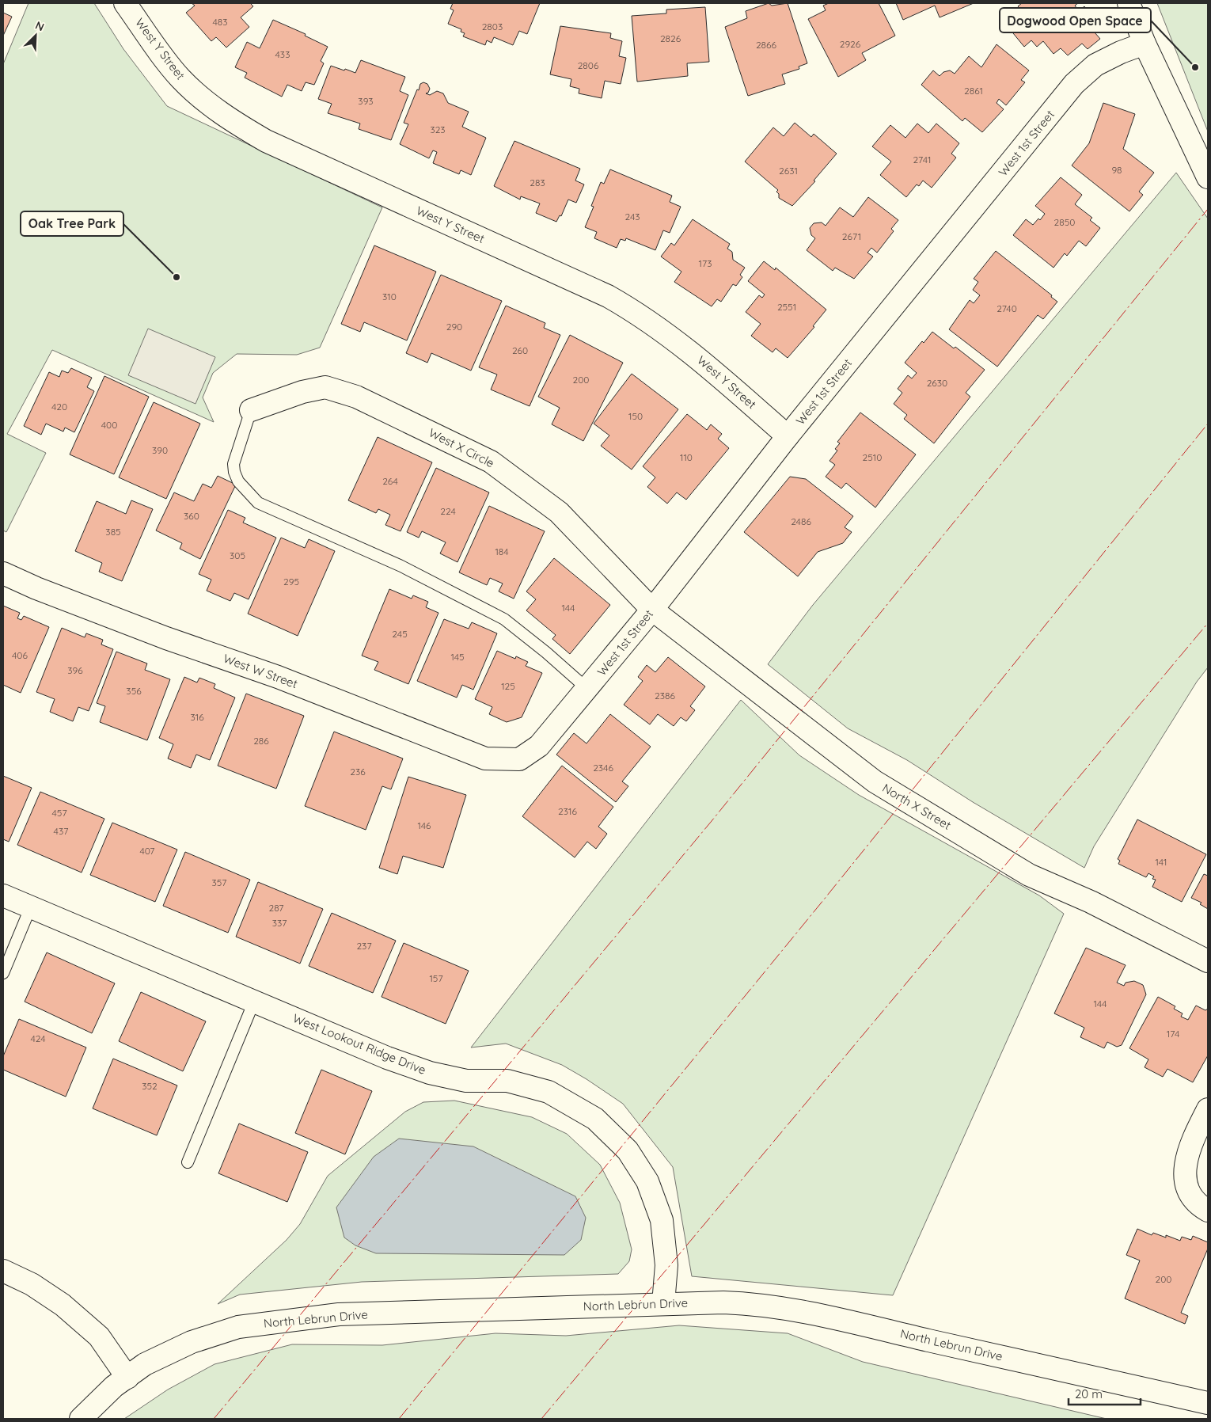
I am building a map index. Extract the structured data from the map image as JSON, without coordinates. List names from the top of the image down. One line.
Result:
{"streets":{"street":["West Y Street","West 1st Street","West X Circle","West W Street","North X Street","West Lookout Ridge Drive","North Lebrun Drive"]},"crossings":[["West Y Street","West 1st Street"],["West 1st Street","West X Circle"],["West 1st Street","West W Street"],["West 1st Street","North X Street"],["West X Circle","North X Street"],["West Lookout Ridge Drive","North Lebrun Drive"]],"places":["Dogwood Open Space","Oak Tree Park"],"house_numbers":["483","2803","2826","2926","2866","433","2806","2861","393","323","2741","98","2631","283","243","2850","2671","173","310","2551","2740","290","260","200","2630","420","150","400","390","110","2510","264","224","360","2486","385","184","305","295","144","245","406","145","396","125","356","2386","316","286","2346","236","2316","457","146","437","407","141","357","287","337","237","157","144","174","424","352","200"],"scale_bar":"20 m","north":"top right"}
